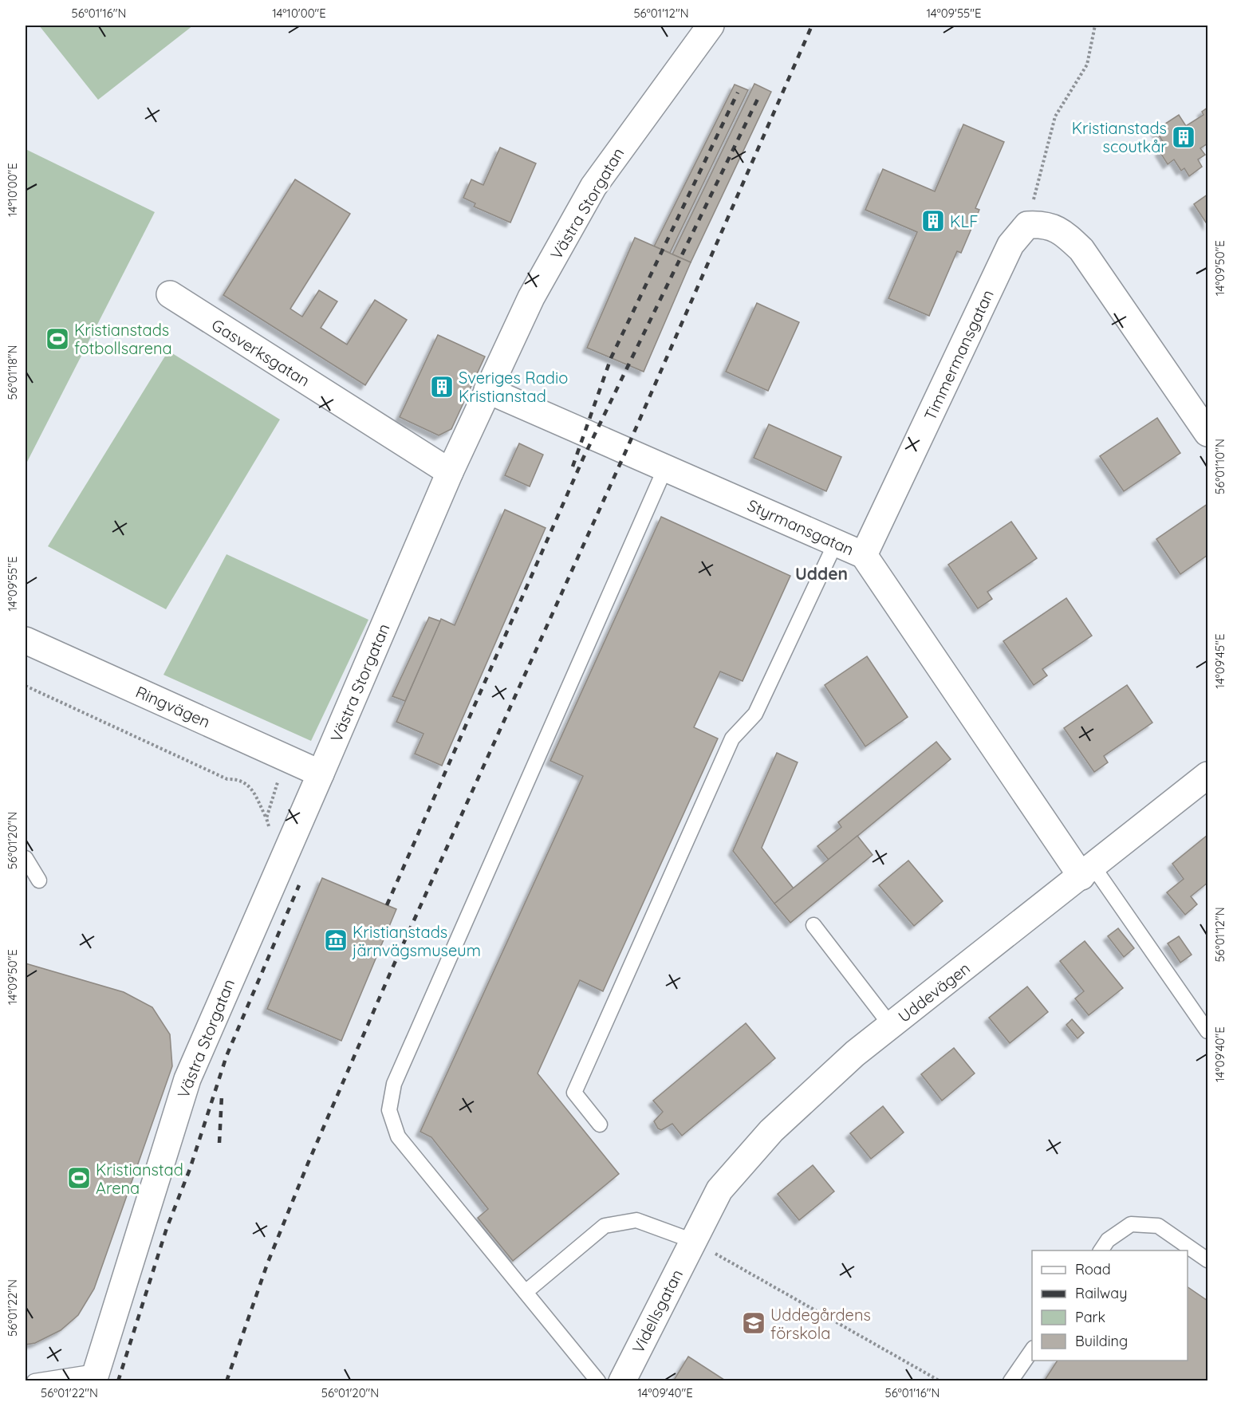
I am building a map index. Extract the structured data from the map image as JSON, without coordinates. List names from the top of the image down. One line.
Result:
{"streets":{"street":["Västra Storgatan","Gasverksgatan","Timmermansgatan","Styrmansgatan","Ringvägen","Uddevägen","Videllsgatan"]},"crossings":[["Västra Storgatan","Gasverksgatan"],["Västra Storgatan","Styrmansgatan"],["Västra Storgatan","Ringvägen"],["Timmermansgatan","Styrmansgatan"],["Styrmansgatan","Uddevägen"],["Uddevägen","Videllsgatan"]],"districts":["Udden"],"places":{"building":["Kristianstads scoutkår","KLF","Sveriges Radio Kristianstad"],"sports":["Kristianstads fotbollsarena","Kristianstad Arena"],"museum":["Kristianstads järnvägsmuseum"],"school or university":["Uddegårdens förskola"]},"legend":["Road","Railway","Park","Building"],"coordinates":["56°01'16\"N","14°10'00\"E","56°01'12\"N","14°09'55\"E","14°09'50\"E","56°01'18\"N","56°01'10\"N","14°09'45\"E","56°01'20\"N","14°09'40\"E","56°01'22\"N"]}
